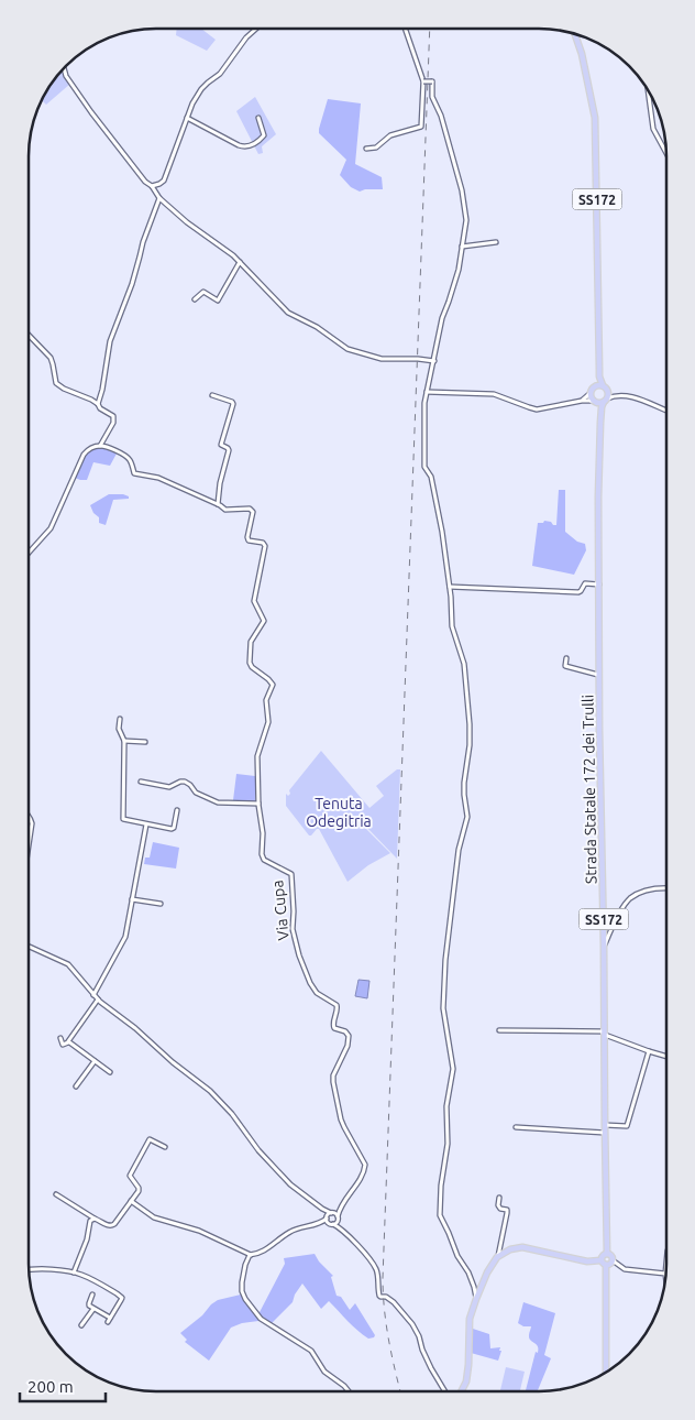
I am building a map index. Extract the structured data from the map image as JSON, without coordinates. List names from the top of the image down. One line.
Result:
{"streets":{"main road":["SS172","Strada Statale 172 dei Trulli"],"street":["Via Cupa"]},"crossings":[["SS172","Strada Statale 172 dei Trulli"]],"parks":["Tenuta Odegitria"],"scale_bar":"200 m"}
